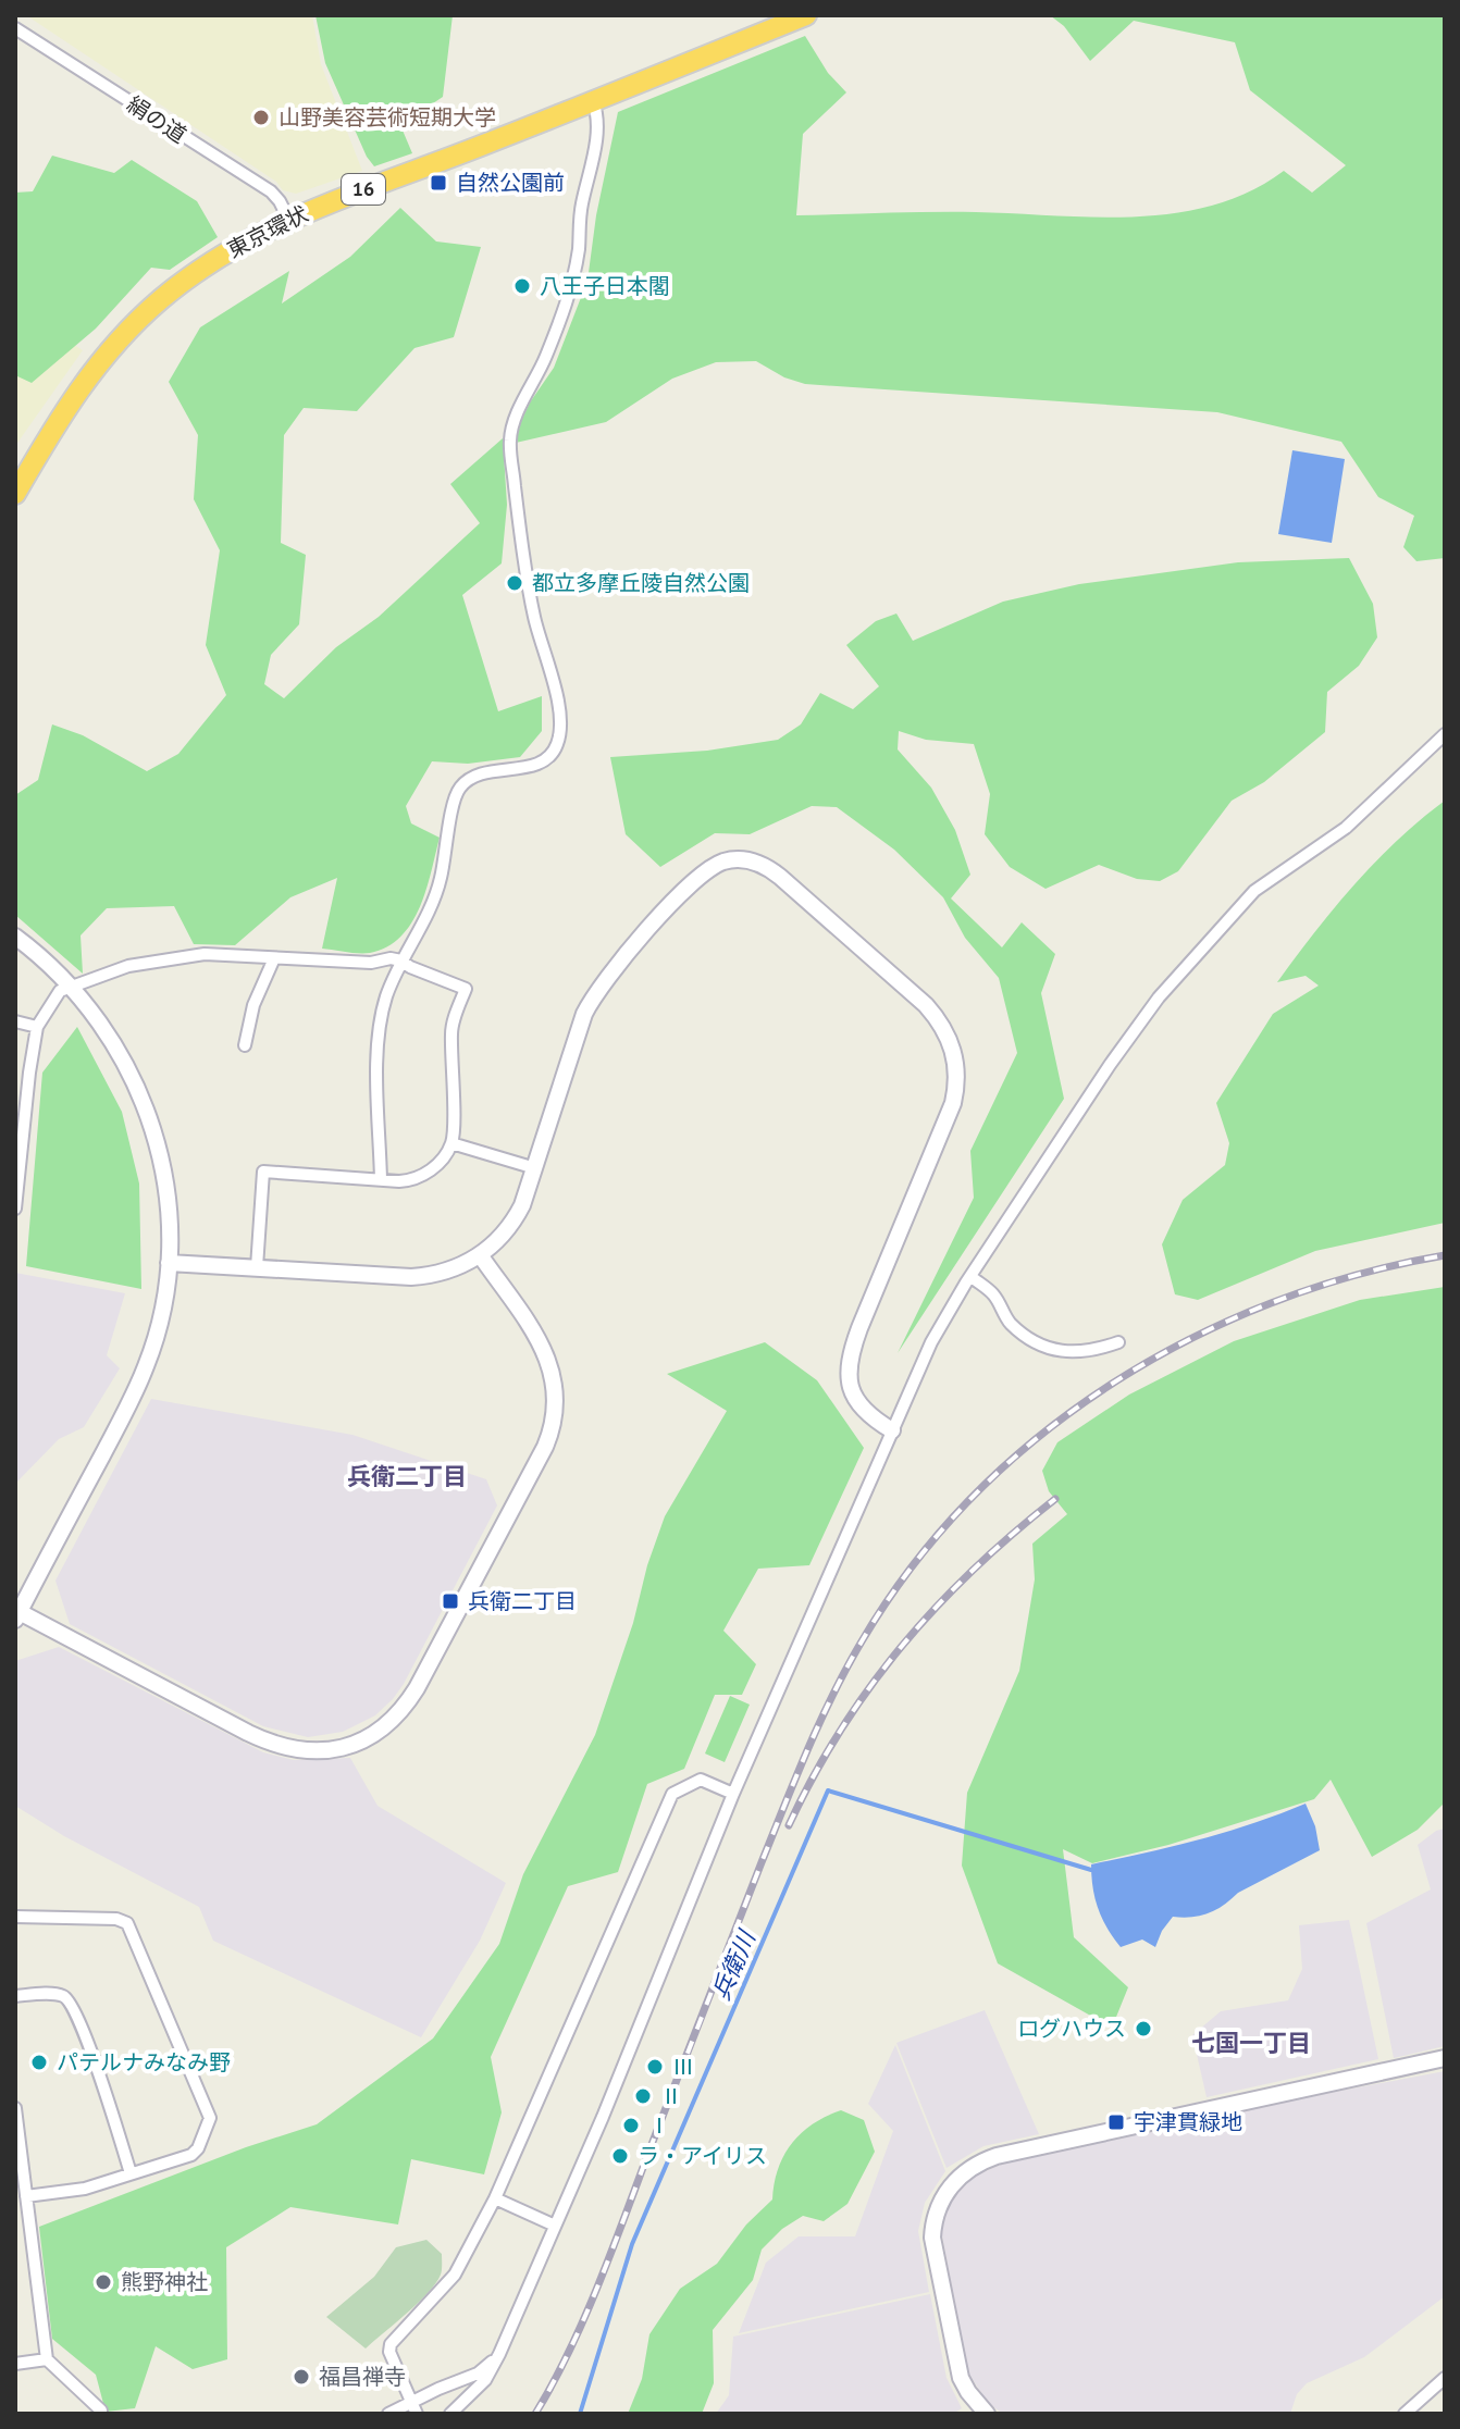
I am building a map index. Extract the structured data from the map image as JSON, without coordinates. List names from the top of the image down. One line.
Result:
{"streets":{"highway":["16","東京環状"],"street":["絹の道"]},"crossings":[["絹の道","東京環状"]],"districts":["兵衛二丁目","七国一丁目"],"water":["兵衛川"],"places":{"other":["山野美容芸術短期大学","八王子日本閣","都立多摩丘陵自然公園","ログハウス","パテルナみなみ野","Ⅲ","Ⅱ","Ⅰ","ラ・アイリス","熊野神社","福昌禅寺"],"transit":["自然公園前","兵衛二丁目","宇津貫緑地"]}}
